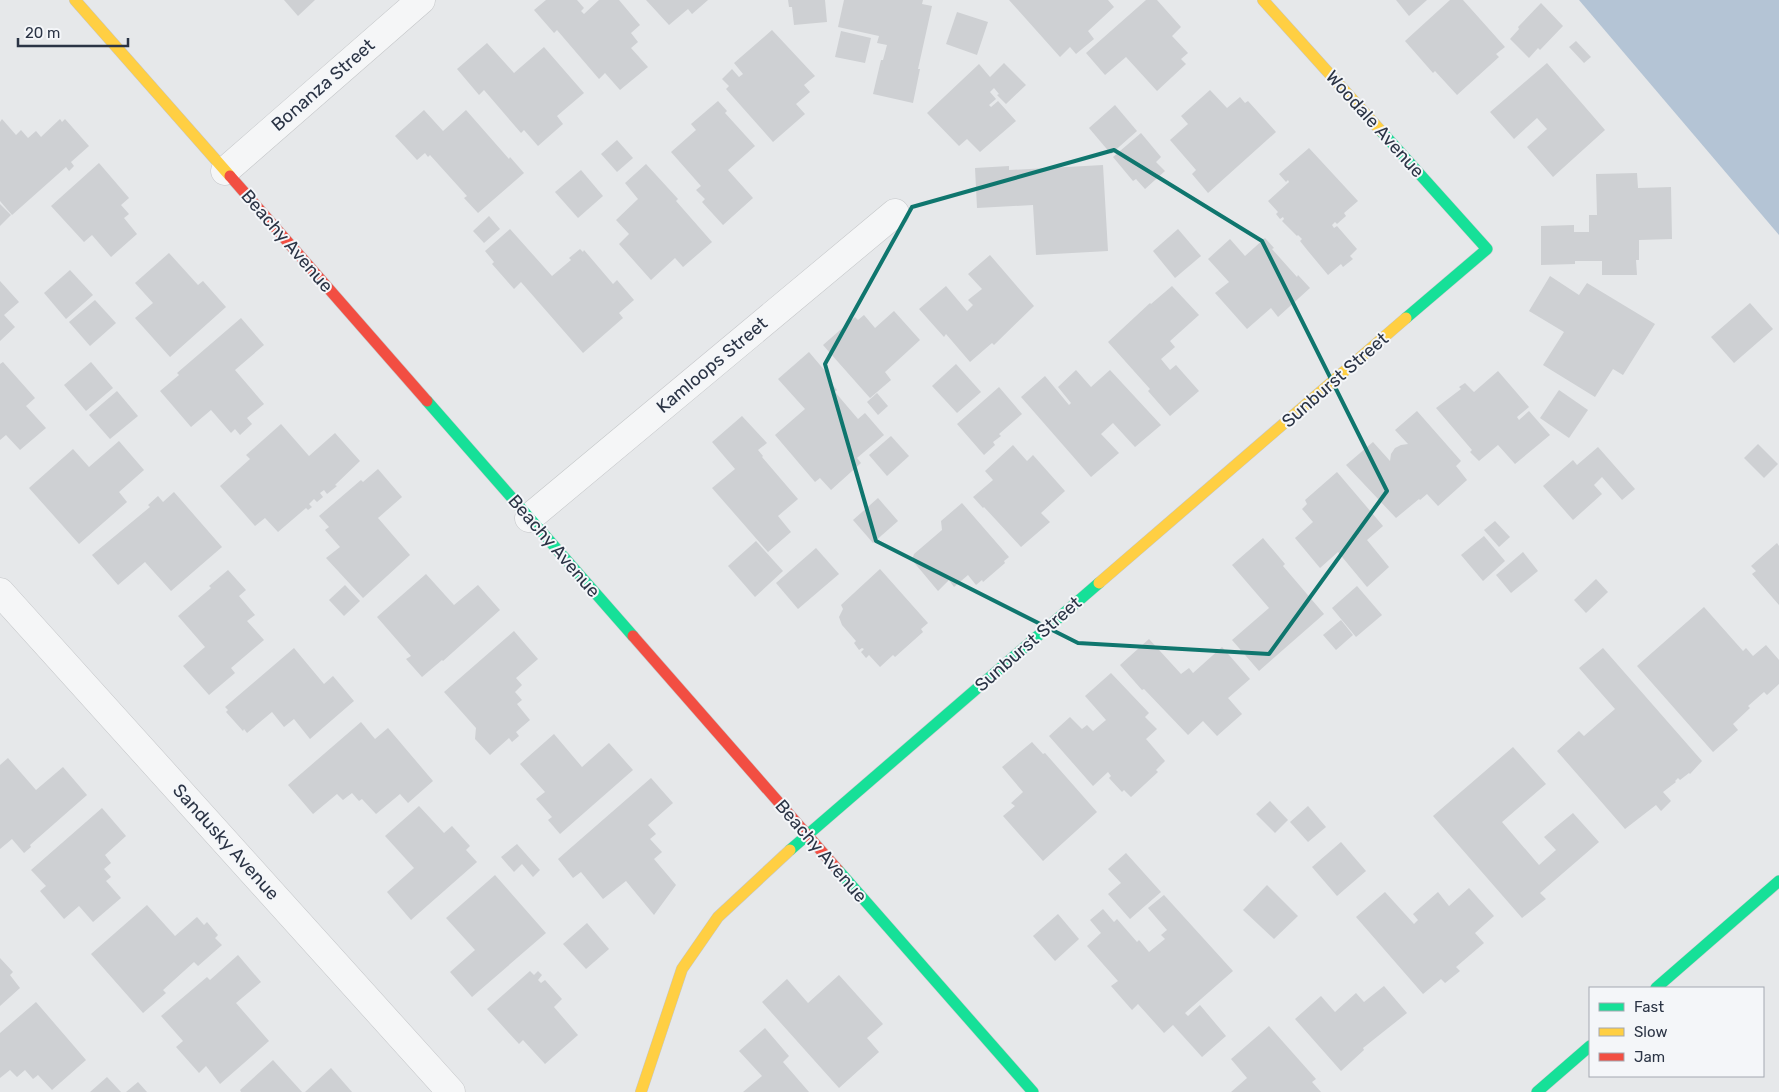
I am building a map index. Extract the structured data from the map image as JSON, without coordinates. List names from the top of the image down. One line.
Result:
{"streets":{"street":["Bonanza Street","Woodale Avenue","Beachy Avenue","Kamloops Street","Sunburst Street","Sandusky Avenue"]},"crossings":[["Bonanza Street","Beachy Avenue"],["Woodale Avenue","Sunburst Street"],["Beachy Avenue","Kamloops Street"],["Beachy Avenue","Sunburst Street"]],"legend":["Fast","Slow","Jam"],"scale_bar":"20 m"}
